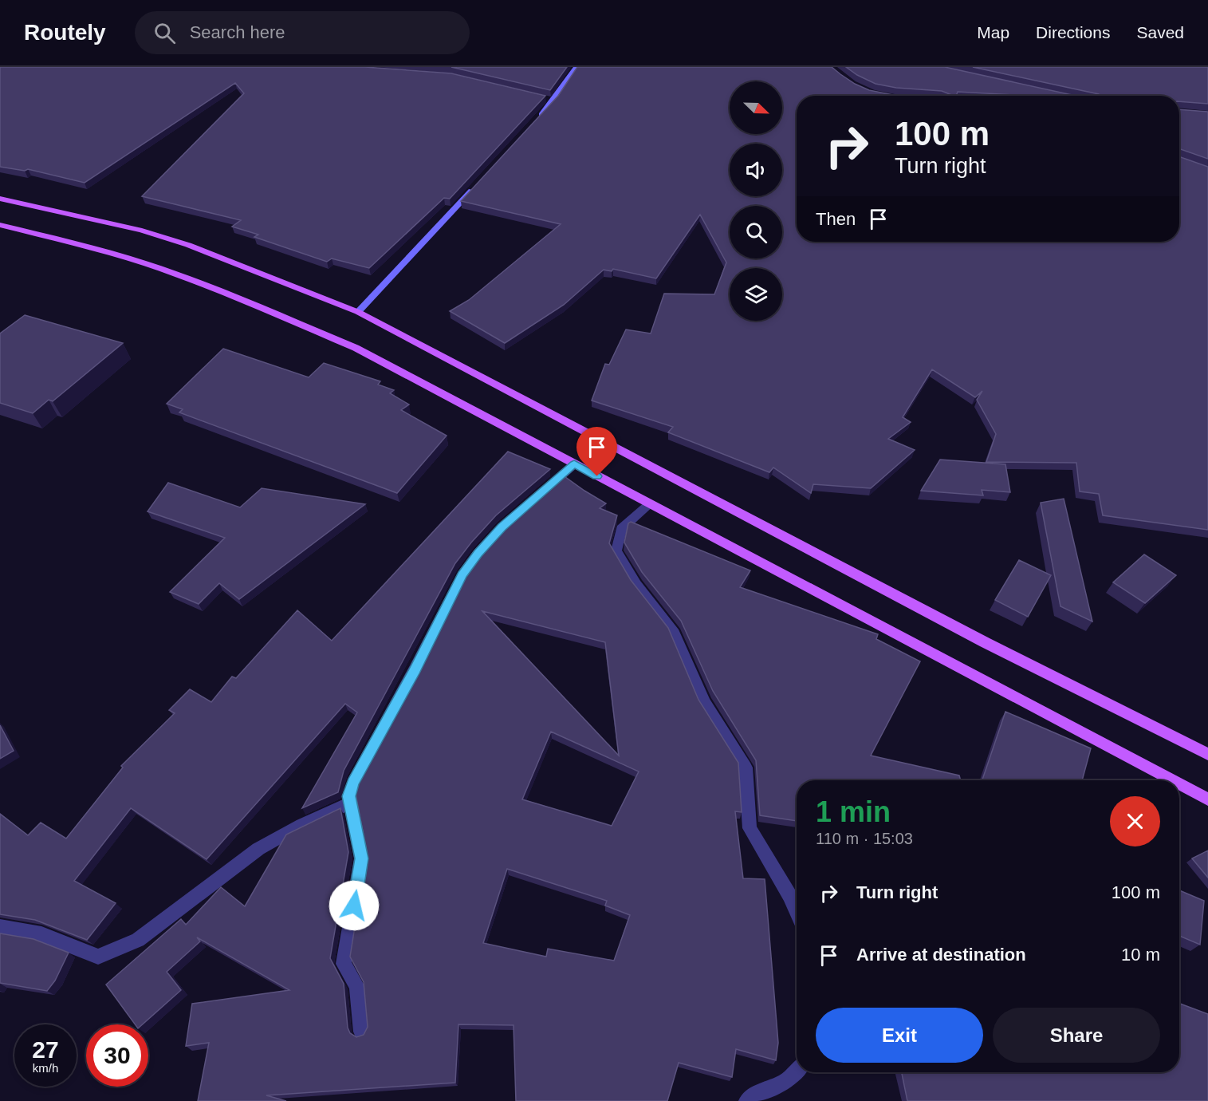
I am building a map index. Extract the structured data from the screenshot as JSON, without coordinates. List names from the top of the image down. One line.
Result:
{"north":"bottom right","page":{"header":"Routely","search":"Search here","nav":["Map","Directions","Saved"],"turn":["100 m","Turn right"],"then":"Then","heading":["1 min","110 m · 15:03"],"list":[{"name":"Turn right","value":"100 m"},{"name":"Arrive at destination","value":"10 m"}],"buttons":["Exit","Share"],"speed":"27 km/h","limit":"30"}}
